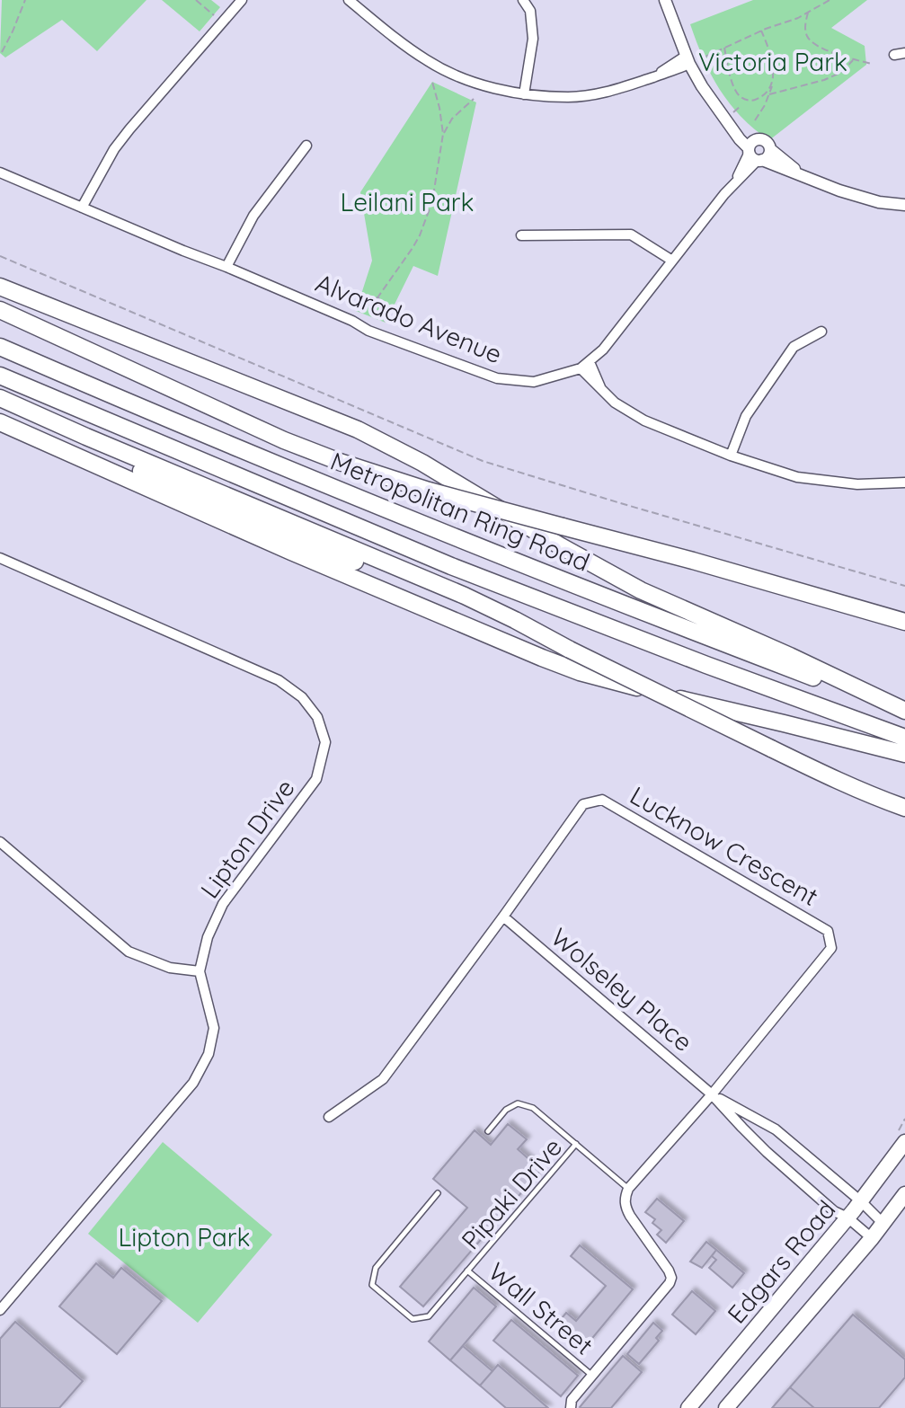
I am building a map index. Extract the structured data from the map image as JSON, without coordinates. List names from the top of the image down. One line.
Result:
{"streets":{"highway":["Metropolitan Ring Road"],"main road":["Edgars Road"],"street":["Alvarado Avenue","Lipton Drive","Lucknow Crescent","Wolseley Place"],"lane":["Pipaki Drive","Wall Street"]},"crossings":[["Lucknow Crescent","Wolseley Place"],["Wolseley Place","Edgars Road"],["Pipaki Drive","Wall Street"]],"parks":["Victoria Park","Leilani Park","Lipton Park"]}
